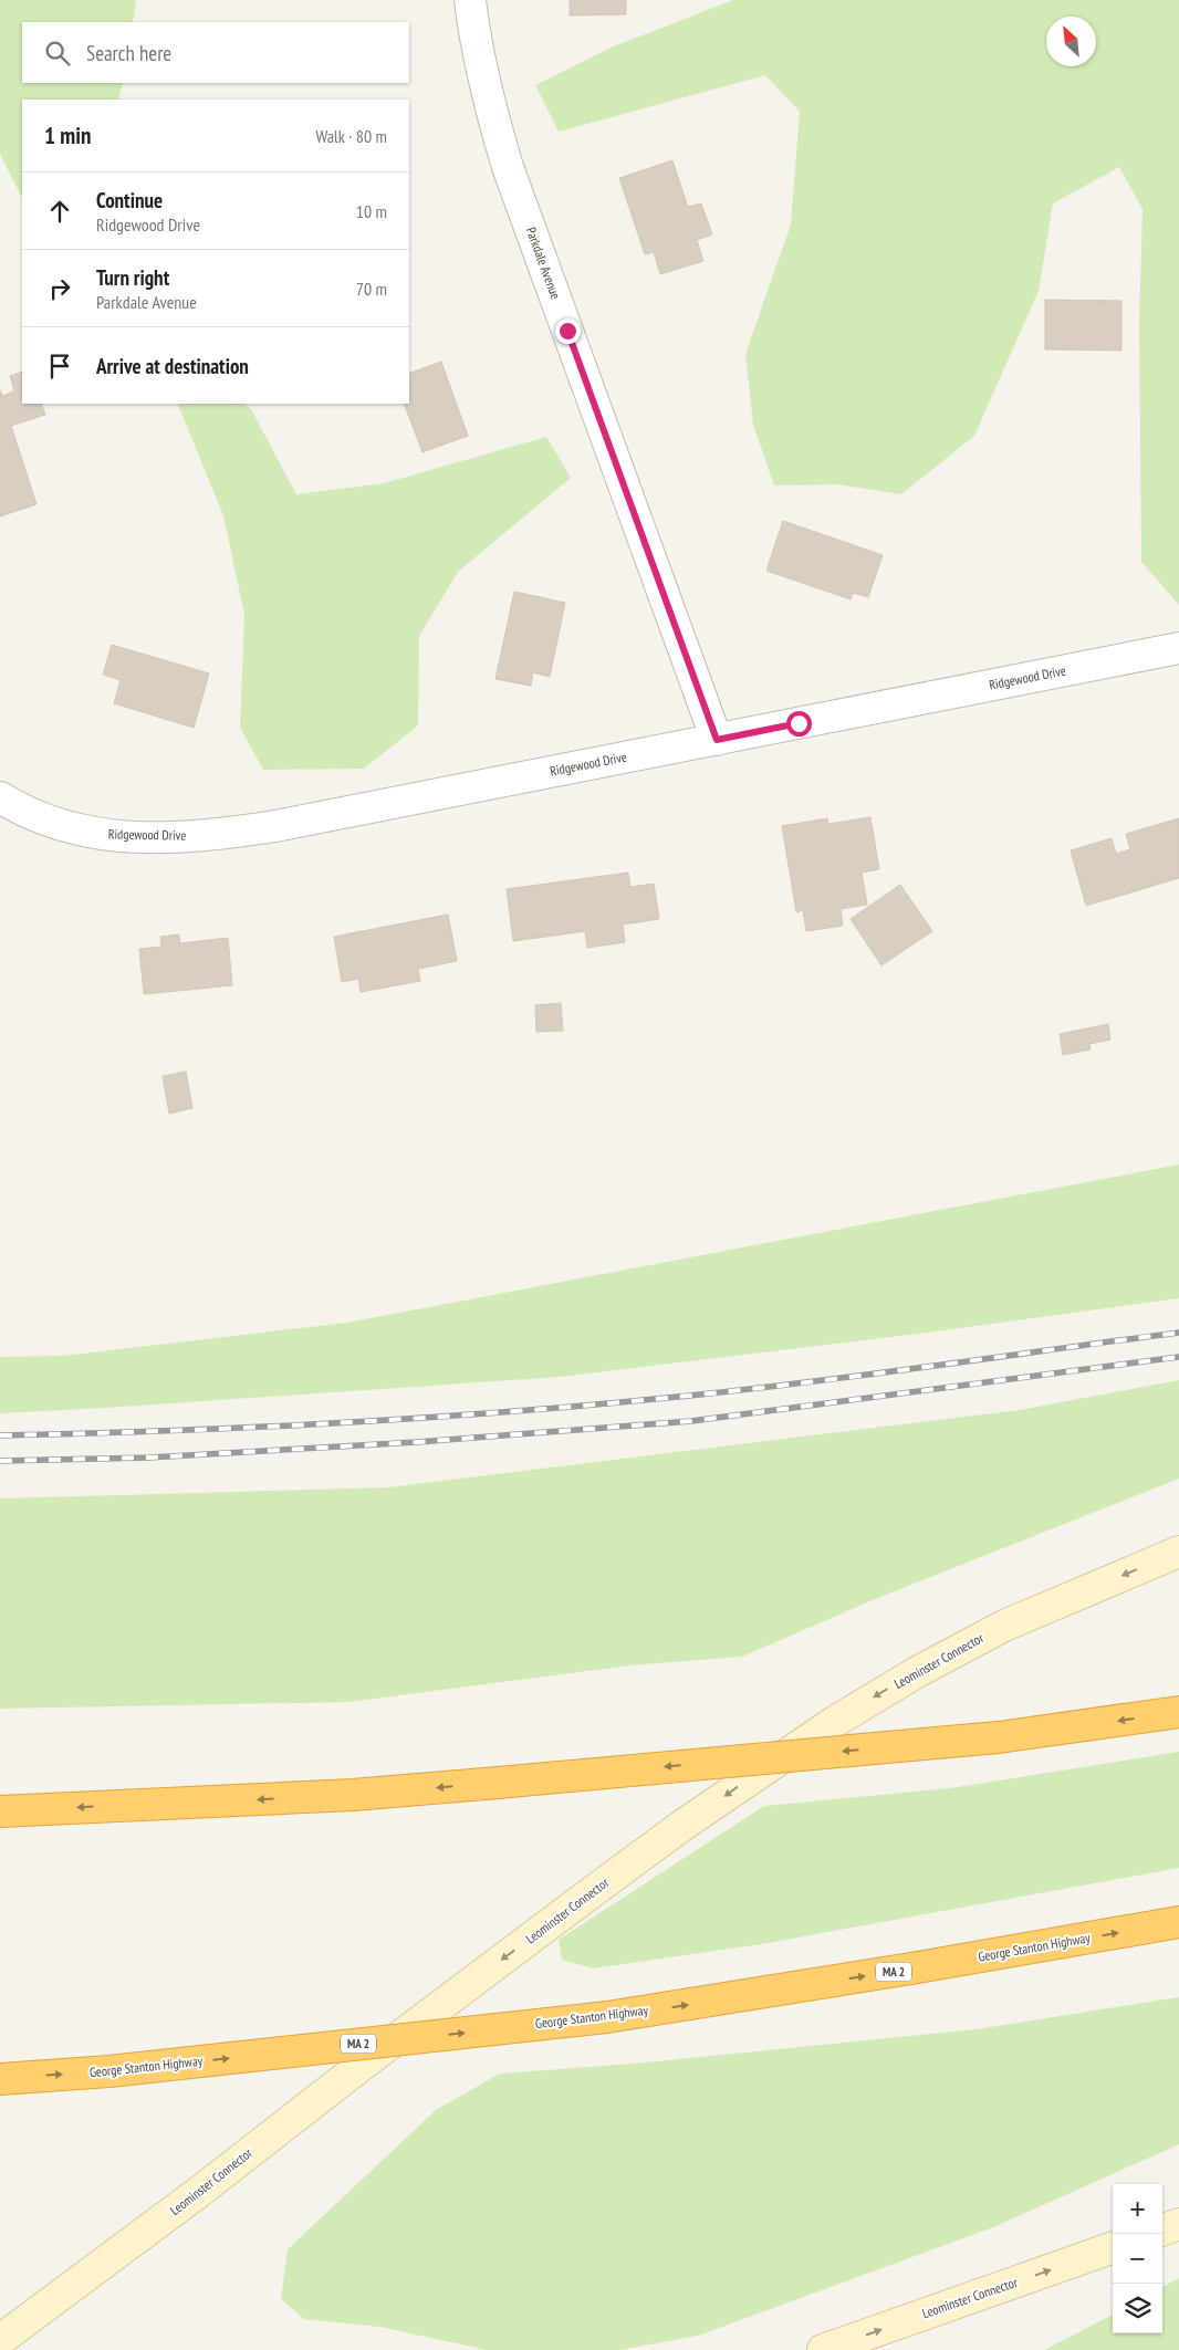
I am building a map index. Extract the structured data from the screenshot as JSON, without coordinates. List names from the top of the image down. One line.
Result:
{"streets":{"highway":["George Stanton Highway","MA 2"],"main road":["Leominster Connector"],"street":["Parkdale Avenue","Ridgewood Drive"]},"crossings":[["Parkdale Avenue","Ridgewood Drive"]],"north":"top left","page":{"search":"Search here","heading":["1 min","Walk · 80 m"],"list":[["Continue","Ridgewood Drive","10 m"],["Turn right","Parkdale Avenue","70 m"],"Arrive at destination"],"map_buttons":["+","−"]}}
